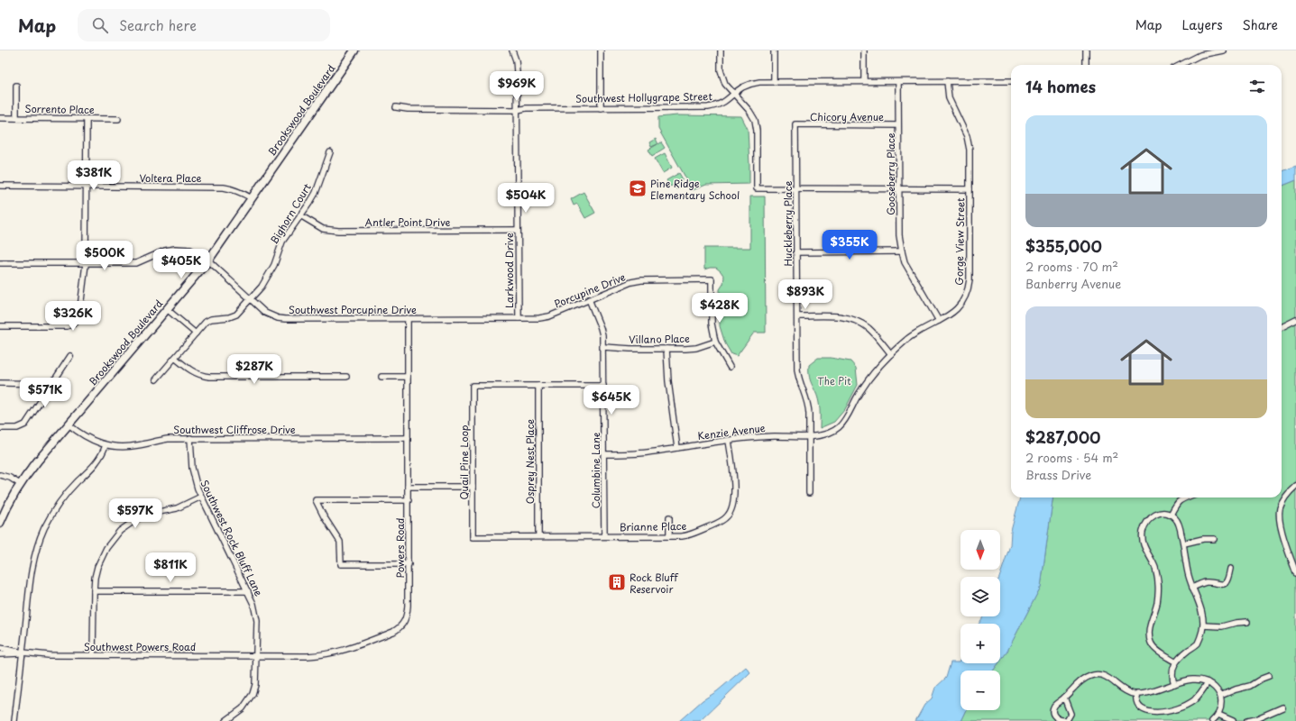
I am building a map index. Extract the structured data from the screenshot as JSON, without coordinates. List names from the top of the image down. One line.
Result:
{"streets":{"main road":["Brookswood Boulevard"],"street":["Southwest Hollygrape Street","Sorrento Place","Chicory Avenue","Gooseberry Place","Voltera Place","Bighorn Court","Antler Point Drive","Huckleberry Place","Gorge View Street","Larkwood Drive","Porcupine Drive","Southwest Porcupine Drive","Villano Place","Southwest Cliffrose Drive","Kenzie Avenue","Osprey Nest Place","Quail Pine Loop","Columbine Lane","Brianne Place","Southwest Rock Bluff Lane","Powers Road","Southwest Powers Road"]},"crossings":[["Southwest Hollygrape Street","Gooseberry Place"],["Southwest Hollygrape Street","Gorge View Street"],["Southwest Hollygrape Street","Larkwood Drive"],["Brookswood Boulevard","Voltera Place"],["Brookswood Boulevard","Southwest Porcupine Drive"],["Brookswood Boulevard","Southwest Cliffrose Drive"],["Chicory Avenue","Gooseberry Place"],["Chicory Avenue","Huckleberry Place"],["Gooseberry Place","Gorge View Street"],["Bighorn Court","Antler Point Drive"],["Bighorn Court","Southwest Porcupine Drive"],["Antler Point Drive","Larkwood Drive"],["Huckleberry Place","Gorge View Street"],["Huckleberry Place","Kenzie Avenue"],["Gorge View Street","Kenzie Avenue"],["Larkwood Drive","Porcupine Drive"],["Larkwood Drive","Southwest Porcupine Drive"],["Porcupine Drive","Southwest Porcupine Drive"],["Porcupine Drive","Villano Place"],["Porcupine Drive","Columbine Lane"],["Southwest Porcupine Drive","Powers Road"],["Villano Place","Columbine Lane"],["Southwest Cliffrose Drive","Southwest Rock Bluff Lane"],["Southwest Cliffrose Drive","Powers Road"],["Kenzie Avenue","Columbine Lane"],["Kenzie Avenue","Brianne Place"],["Osprey Nest Place","Quail Pine Loop"],["Quail Pine Loop","Columbine Lane"],["Quail Pine Loop","Brianne Place"],["Columbine Lane","Brianne Place"],["Southwest Rock Bluff Lane","Powers Road"],["Southwest Rock Bluff Lane","Southwest Powers Road"],["Powers Road","Southwest Powers Road"]],"parks":["The Pit"],"places":{"school or university":["Pine Ridge Elementary School"],"building":["Rock Bluff Reservoir"]},"north":"bottom","page":{"header":"Map","search":"Search here","nav":["Map","Layers","Share"],"heading":"14 homes","price":["$969K","$381K","$504K","$355K","$500K","$405K","$893K","$428K","$326K","$287K","$571K","$645K","$597K","$811K"],"list":[{"name":"$355,000","note":"2 rooms · 70 m² · Banberry Avenue"},{"name":"$287,000","note":"2 rooms · 54 m² · Brass Drive"}],"map_buttons":["+","−"]}}
